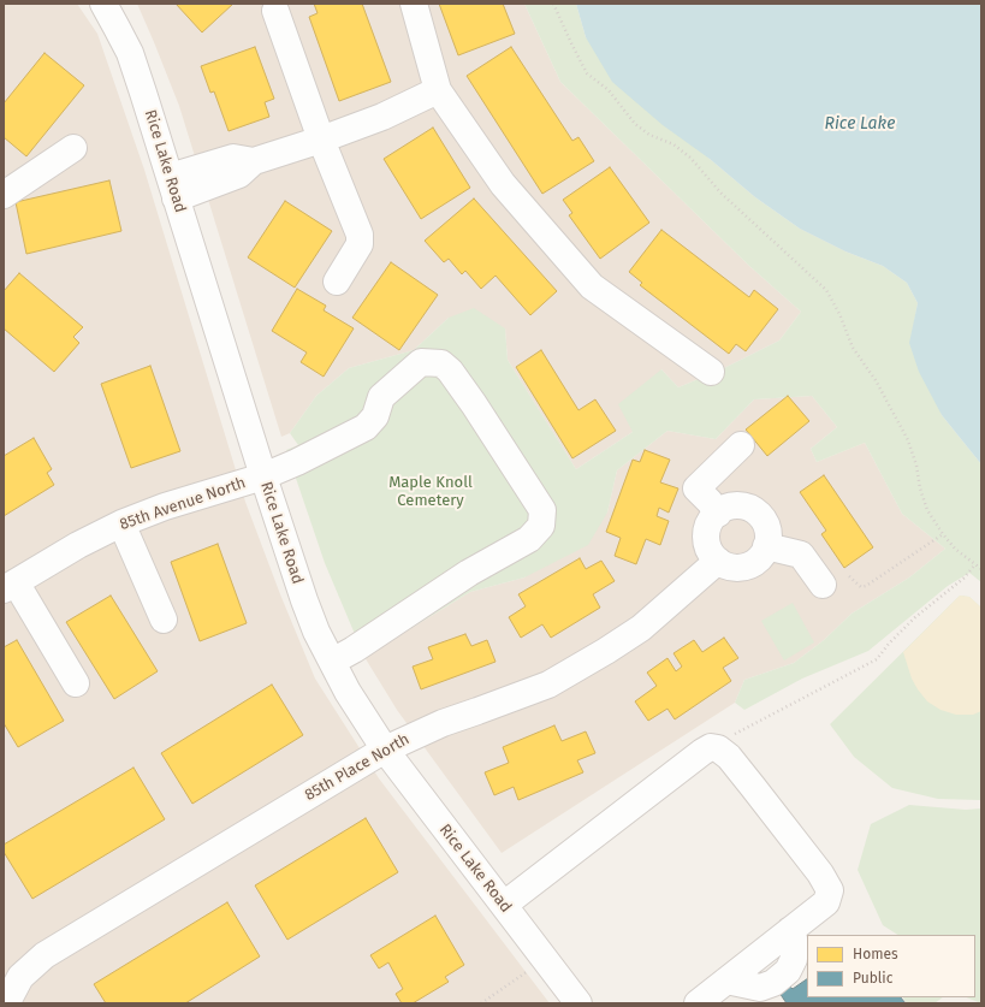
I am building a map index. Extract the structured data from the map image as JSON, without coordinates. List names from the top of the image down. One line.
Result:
{"streets":{"street":["Rice Lake Road","85th Avenue North","85th Place North"]},"crossings":[["Rice Lake Road","85th Avenue North"],["Rice Lake Road","85th Place North"]],"water":["Rice Lake"],"parks":["Maple Knoll Cemetery"],"legend":["Homes","Public"]}
